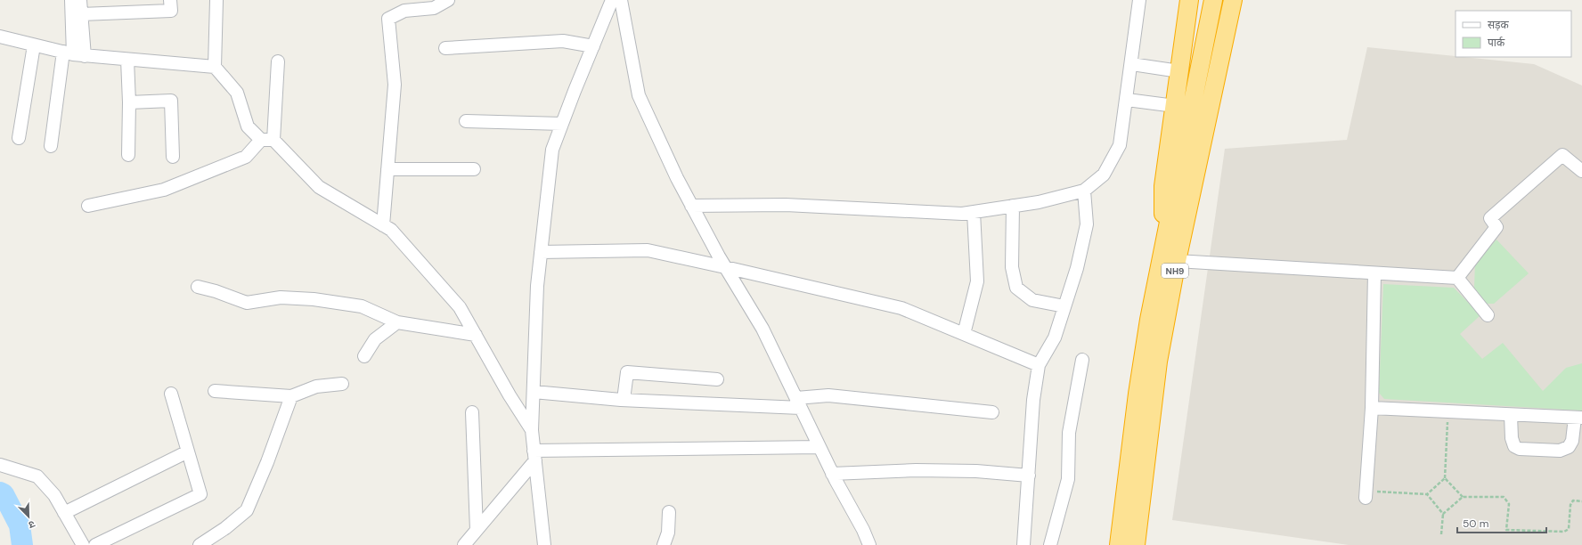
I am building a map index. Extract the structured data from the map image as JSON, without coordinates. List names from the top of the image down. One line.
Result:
{"streets":{"highway":["NH9"]},"legend":["सड़क","पार्क"],"scale_bar":"50 m","north":"bottom right"}
